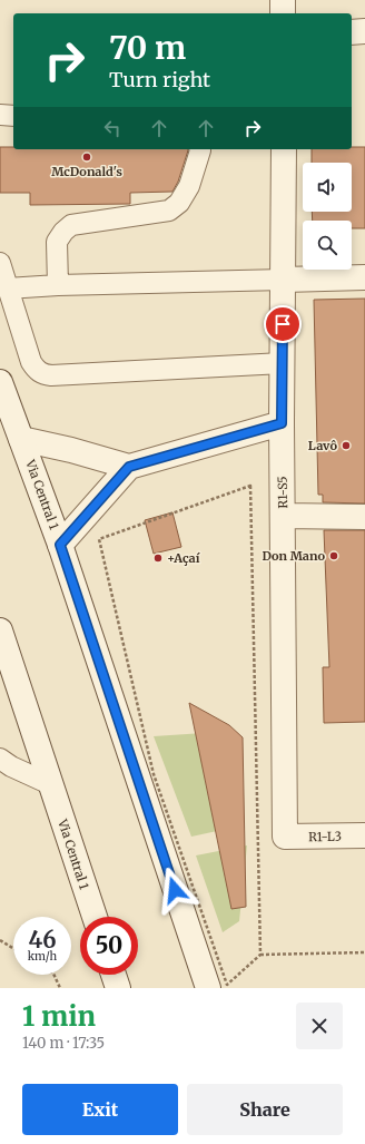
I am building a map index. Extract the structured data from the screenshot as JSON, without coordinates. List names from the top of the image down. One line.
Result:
{"streets":{"street":["R1-S5","Via Central 1","R1-L3"]},"crossings":[["R1-S5","R1-L3"]],"places":["McDonald's","Lavô","Don Mano","+Açaí"],"page":{"turn":["70 m","Turn right"],"speed":"46 km/h","limit":"50","heading":["1 min","140 m · 17:35"],"buttons":["Exit","Share"]}}
